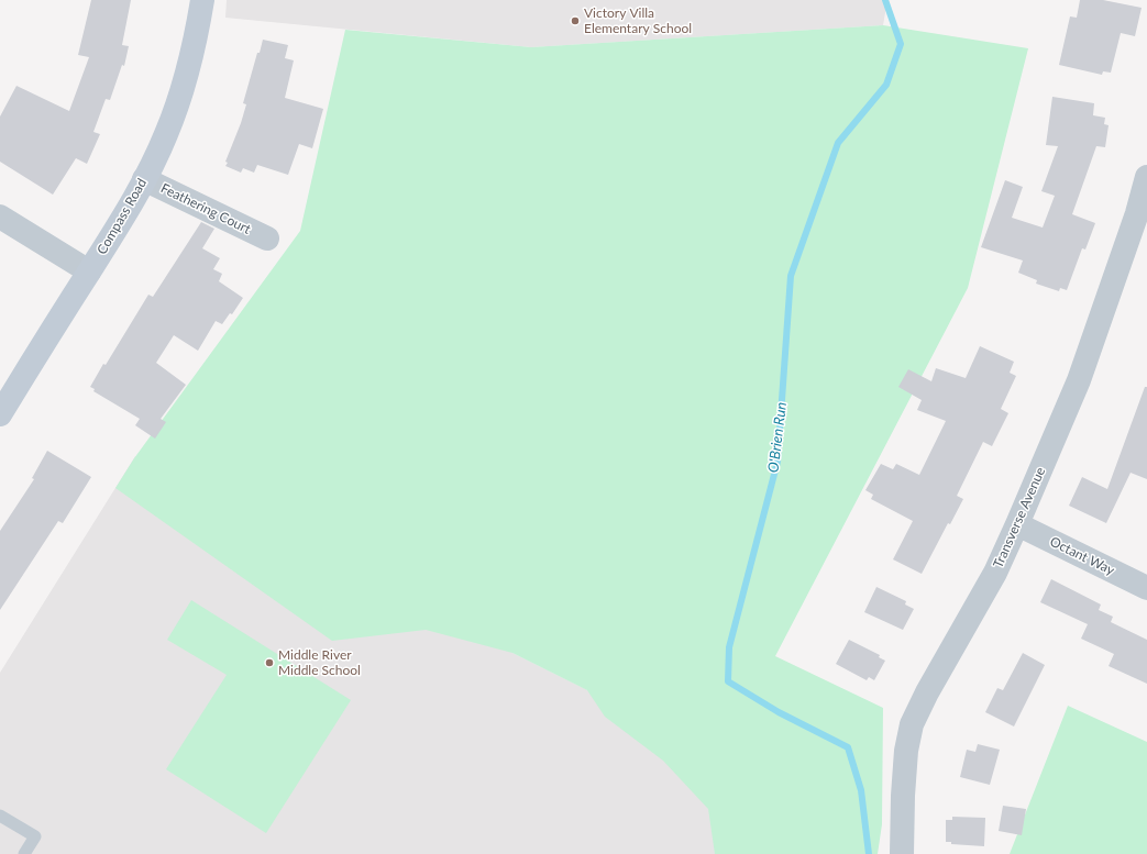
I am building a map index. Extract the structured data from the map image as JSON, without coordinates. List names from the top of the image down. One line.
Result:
{"streets":{"street":["Feathering Court","Compass Road","Transverse Avenue","Octant Way"]},"crossings":[["Feathering Court","Compass Road"],["Transverse Avenue","Octant Way"]],"water":["O'Brien Run"],"places":["Victory Villa Elementary School","Middle River Middle School"]}
